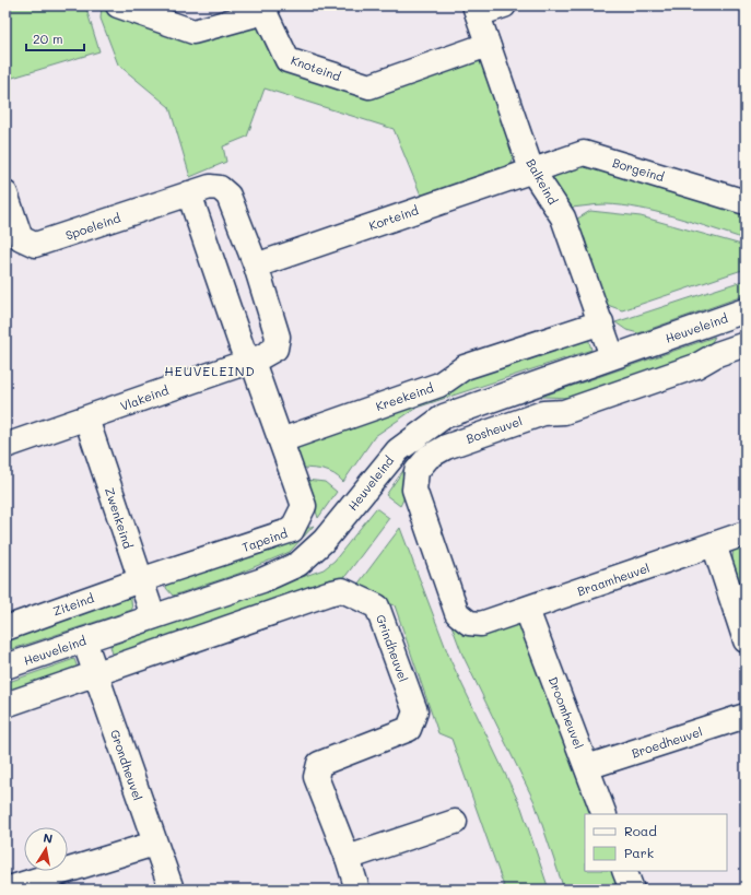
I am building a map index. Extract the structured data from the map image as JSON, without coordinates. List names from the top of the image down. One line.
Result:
{"streets":{"street":["Knoteind","Borgeind","Balkeind","Korteind","Spoeleind","Heuveleind","Kreekeind","Vlakeind","Bosheuvel","Zwenkeind","Tapeind","Braamheuvel","Ziteind","Grindheuvel","Droomheuvel","Broedheuvel","Grondheuvel"]},"crossings":[["Knoteind","Balkeind"],["Borgeind","Balkeind"],["Borgeind","Korteind"],["Balkeind","Korteind"],["Balkeind","Heuveleind"],["Balkeind","Kreekeind"],["Spoeleind","Tapeind"],["Heuveleind","Zwenkeind"],["Heuveleind","Grondheuvel"],["Kreekeind","Tapeind"],["Vlakeind","Zwenkeind"],["Vlakeind","Tapeind"],["Bosheuvel","Braamheuvel"],["Zwenkeind","Tapeind"],["Zwenkeind","Ziteind"],["Tapeind","Ziteind"],["Braamheuvel","Droomheuvel"],["Grindheuvel","Grondheuvel"],["Droomheuvel","Broedheuvel"]],"districts":["HEUVELEIND"],"legend":["Road","Park"],"scale_bar":"20 m","north":"top"}
